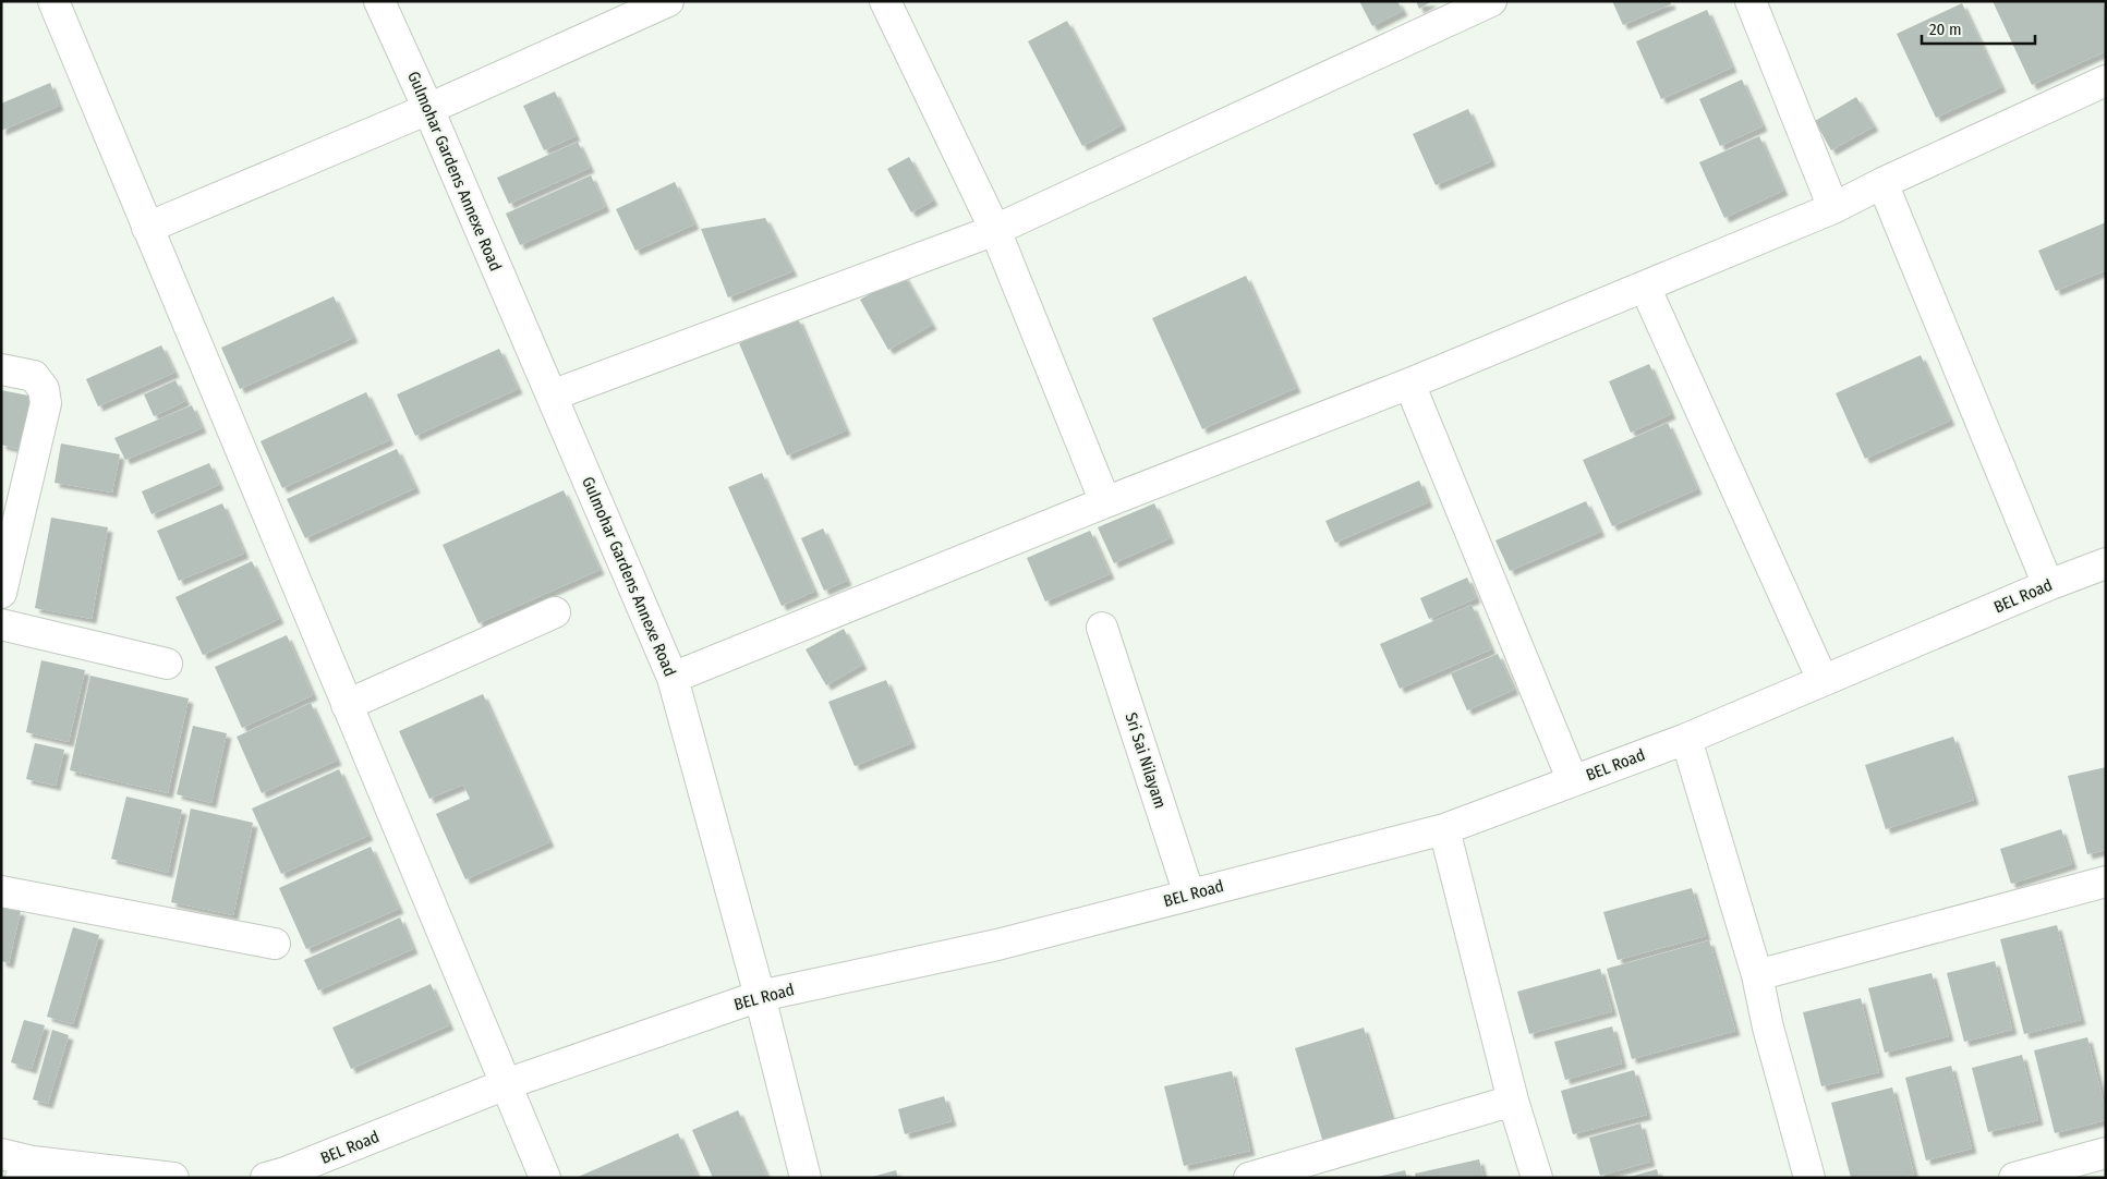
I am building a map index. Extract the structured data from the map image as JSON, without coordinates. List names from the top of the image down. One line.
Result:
{"streets":{"street":["Gulmohar Gardens Annexe Road","BEL Road","Sri Sai Nilayam"]},"crossings":[["Gulmohar Gardens Annexe Road","BEL Road"],["BEL Road","Sri Sai Nilayam"]],"scale_bar":"20 m"}
